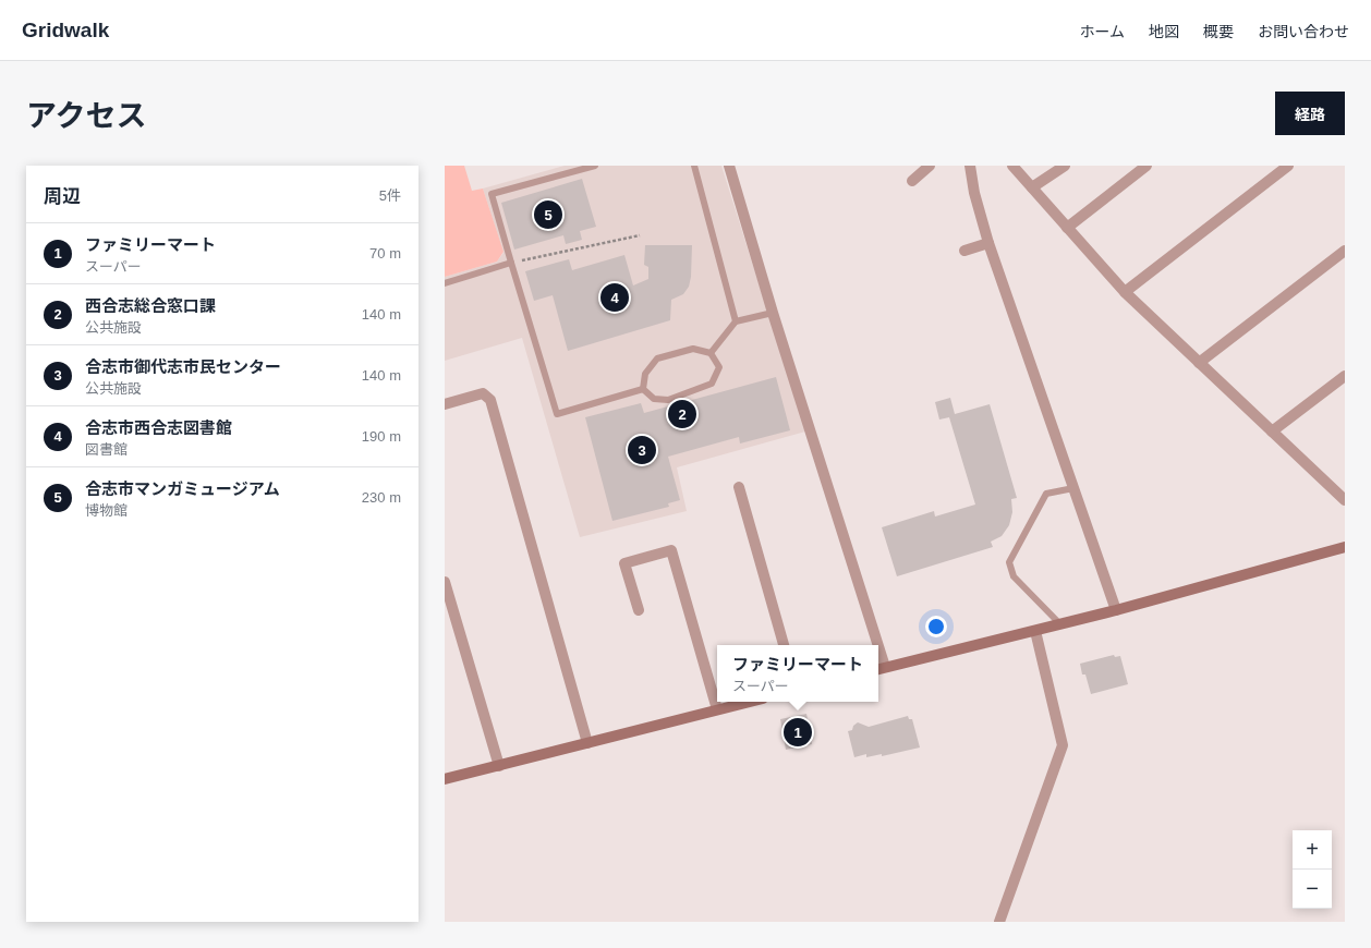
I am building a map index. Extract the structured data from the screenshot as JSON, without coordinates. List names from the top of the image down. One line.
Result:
{"page":{"header":"Gridwalk","nav":["ホーム","地図","概要","お問い合わせ"],"title":"アクセス","buttons":"経路","heading":["周辺","5件"],"pins":["5","4","2","3","1"],"list":[{"mark":"1","name":"ファミリーマート","note":"スーパー","value":"70 m"},{"mark":"2","name":"西合志総合窓口課","note":"公共施設","value":"140 m"},{"mark":"3","name":"合志市御代志市民センター","note":"公共施設","value":"140 m"},{"mark":"4","name":"合志市西合志図書館","note":"図書館","value":"190 m"},{"mark":"5","name":"合志市マンガミュージアム","note":"博物館","value":"230 m"}],"popup":["ファミリーマート","スーパー"],"map_buttons":["+","−"]}}
